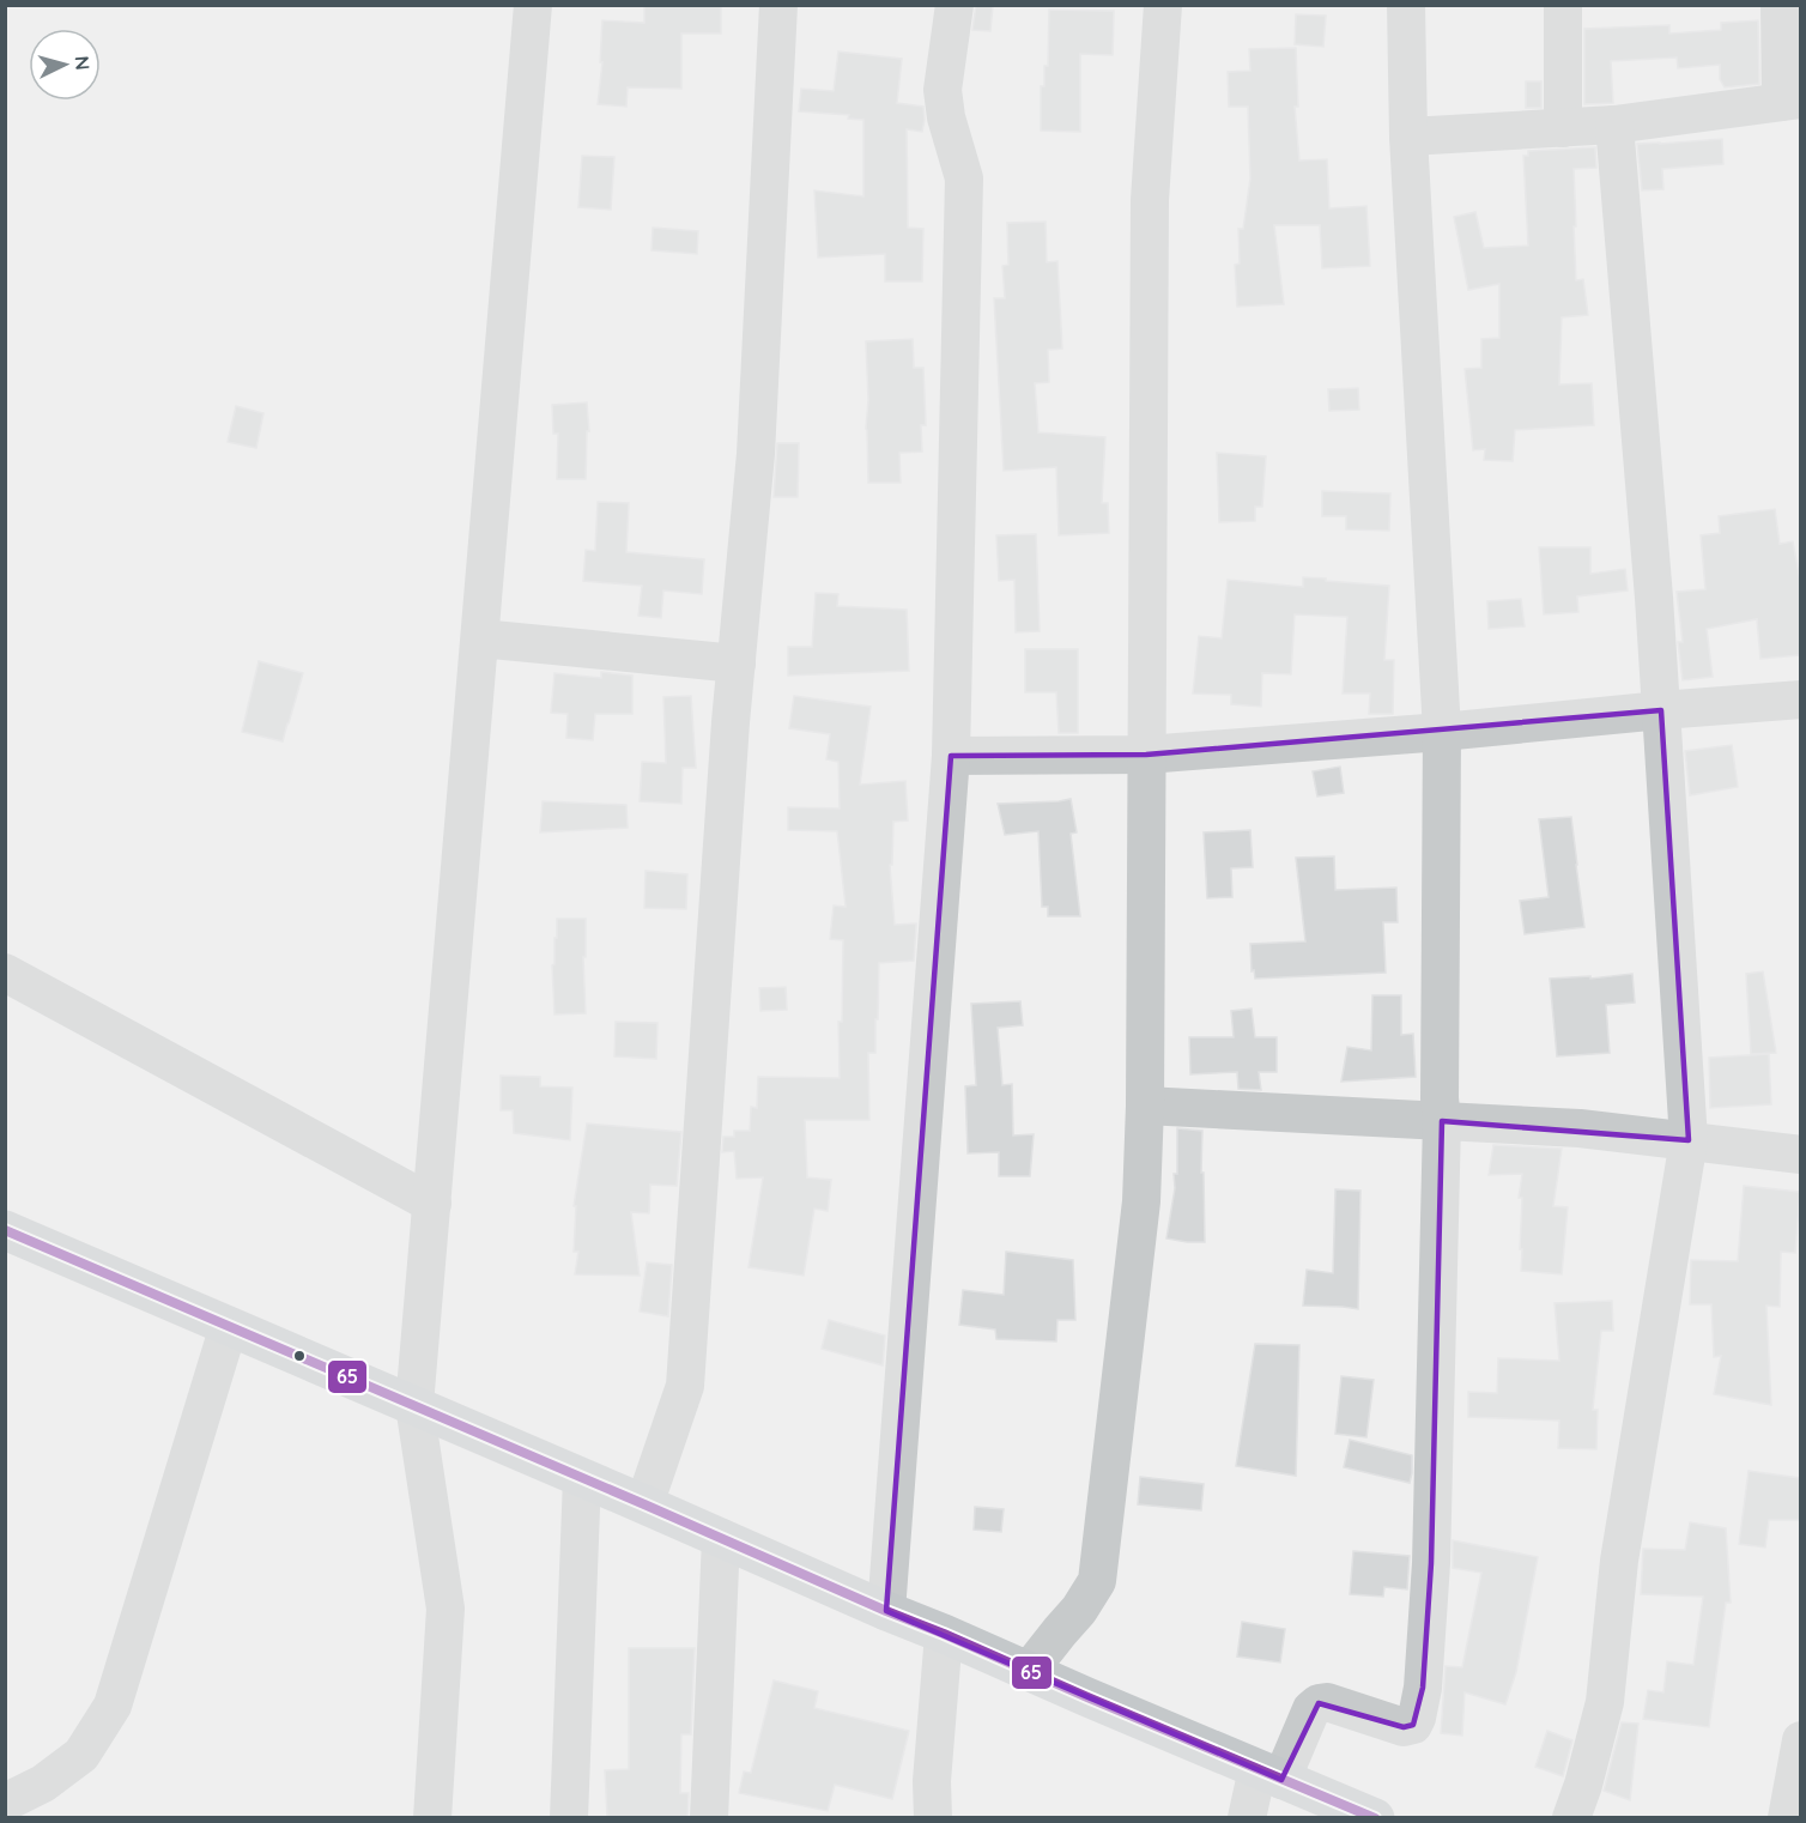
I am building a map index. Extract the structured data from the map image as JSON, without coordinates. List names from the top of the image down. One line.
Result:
{"lines":["transit line 65"],"north":"right"}
